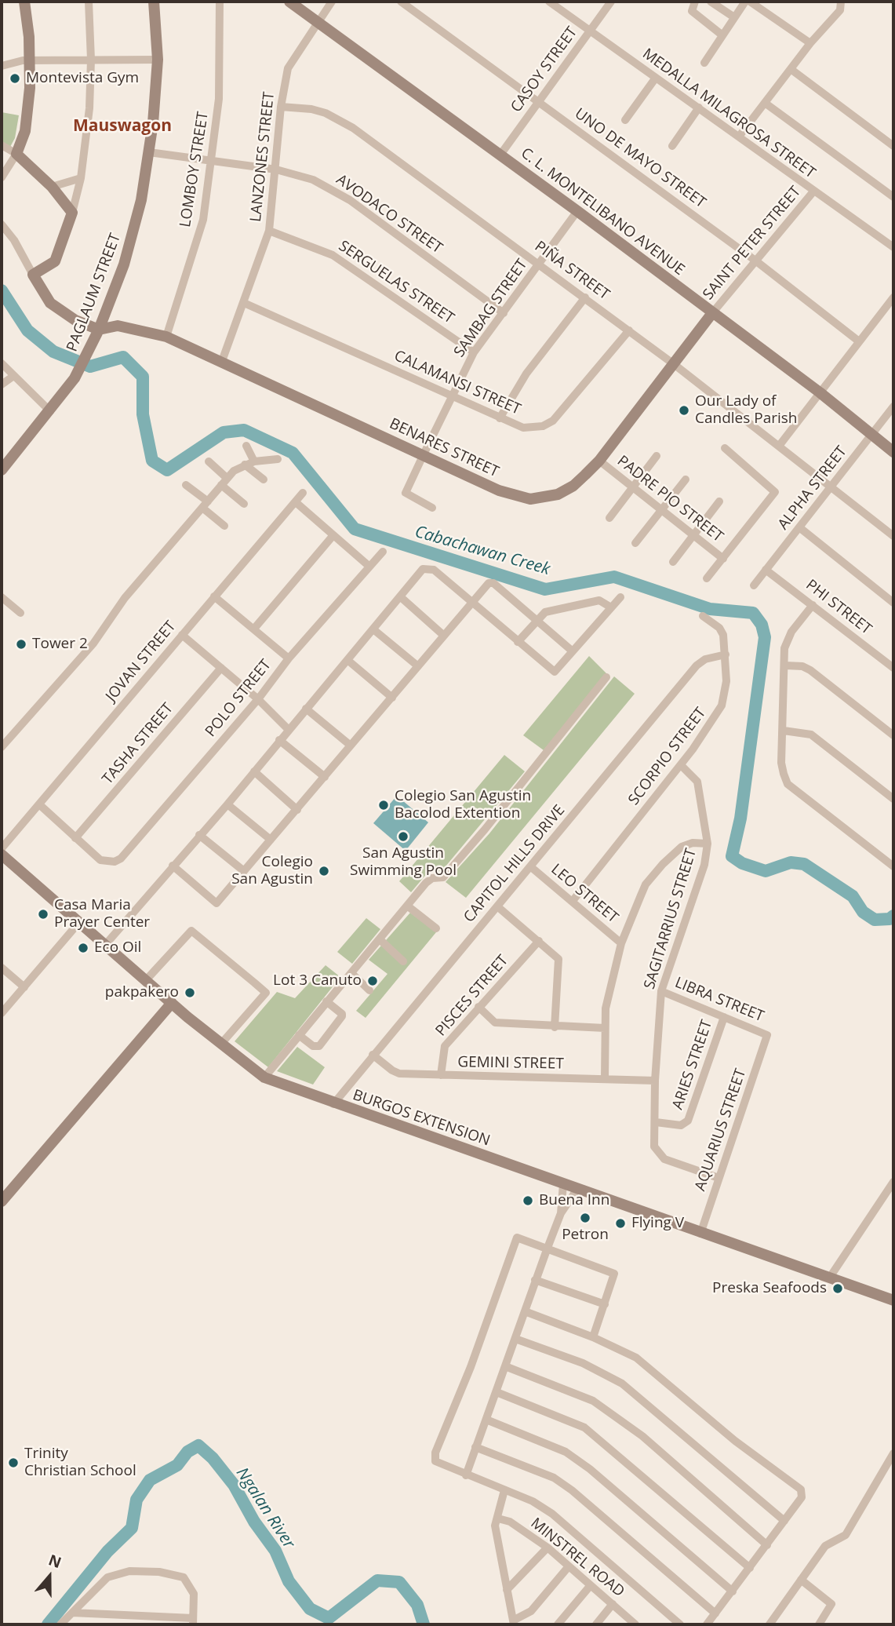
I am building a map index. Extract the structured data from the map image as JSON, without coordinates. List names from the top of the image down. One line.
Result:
{"streets":{"street":["CASOY STREET","MEDALLA MILAGROSA STREET","LANZONES STREET","UNO DE MAYO STREET","LOMBOY STREET","C. L. MONTELIBANO AVENUE","AVODACO STREET","SAINT PETER STREET","PIÑA STREET","SERGUELAS STREET","PAGLAUM STREET","SAMBAG STREET","CALAMANSI STREET","BENARES STREET","ALPHA STREET","PADRE PIO STREET","PHI STREET","JOVAN STREET","POLO STREET","TASHA STREET","SCORPIO STREET","CAPITOL HILLS DRIVE","LEO STREET","SAGITARRIUS STREET","PISCES STREET","LIBRA STREET","GEMINI STREET","ARIES STREET","BURGOS EXTENSION","AQUARIUS STREET","MINSTREL ROAD"]},"crossings":[["CASOY STREET","MEDALLA MILAGROSA STREET"],["CASOY STREET","UNO DE MAYO STREET"],["CASOY STREET","C. L. MONTELIBANO AVENUE"],["MEDALLA MILAGROSA STREET","SAINT PETER STREET"],["LANZONES STREET","C. L. MONTELIBANO AVENUE"],["LANZONES STREET","AVODACO STREET"],["LANZONES STREET","PIÑA STREET"],["LANZONES STREET","SERGUELAS STREET"],["LANZONES STREET","CALAMANSI STREET"],["LANZONES STREET","BENARES STREET"],["UNO DE MAYO STREET","SAINT PETER STREET"],["LOMBOY STREET","AVODACO STREET"],["LOMBOY STREET","BENARES STREET"],["C. L. MONTELIBANO AVENUE","SAINT PETER STREET"],["C. L. MONTELIBANO AVENUE","SAMBAG STREET"],["C. L. MONTELIBANO AVENUE","BENARES STREET"],["C. L. MONTELIBANO AVENUE","ALPHA STREET"],["AVODACO STREET","PAGLAUM STREET"],["AVODACO STREET","SAMBAG STREET"],["SAINT PETER STREET","BENARES STREET"],["PIÑA STREET","SAMBAG STREET"],["PIÑA STREET","CALAMANSI STREET"],["PIÑA STREET","BENARES STREET"],["PIÑA STREET","ALPHA STREET"],["SERGUELAS STREET","SAMBAG STREET"],["PAGLAUM STREET","BENARES STREET"],["SAMBAG STREET","CALAMANSI STREET"],["SAMBAG STREET","BENARES STREET"],["BENARES STREET","PADRE PIO STREET"],["ALPHA STREET","PHI STREET"],["POLO STREET","TASHA STREET"],["SCORPIO STREET","CAPITOL HILLS DRIVE"],["SCORPIO STREET","LEO STREET"],["SCORPIO STREET","SAGITARRIUS STREET"],["CAPITOL HILLS DRIVE","LEO STREET"],["CAPITOL HILLS DRIVE","GEMINI STREET"],["CAPITOL HILLS DRIVE","BURGOS EXTENSION"],["SAGITARRIUS STREET","LIBRA STREET"],["SAGITARRIUS STREET","GEMINI STREET"],["SAGITARRIUS STREET","ARIES STREET"],["SAGITARRIUS STREET","AQUARIUS STREET"],["PISCES STREET","GEMINI STREET"],["LIBRA STREET","ARIES STREET"],["LIBRA STREET","AQUARIUS STREET"],["BURGOS EXTENSION","AQUARIUS STREET"]],"districts":["Mauswagon"],"water":["Cabachawan Creek","Ngalan River"],"places":["Montevista Gym","Our Lady of Candles Parish","Tower 2","Colegio San Agustin Bacolod Extention","San Agustin Swimming Pool","Colegio San Agustin","Casa Maria Prayer Center","Eco Oil","Lot 3 Canuto","pakpakero","Buena Inn","Petron","Flying V","Preska Seafoods","Trinity Christian School"],"north":"top"}
